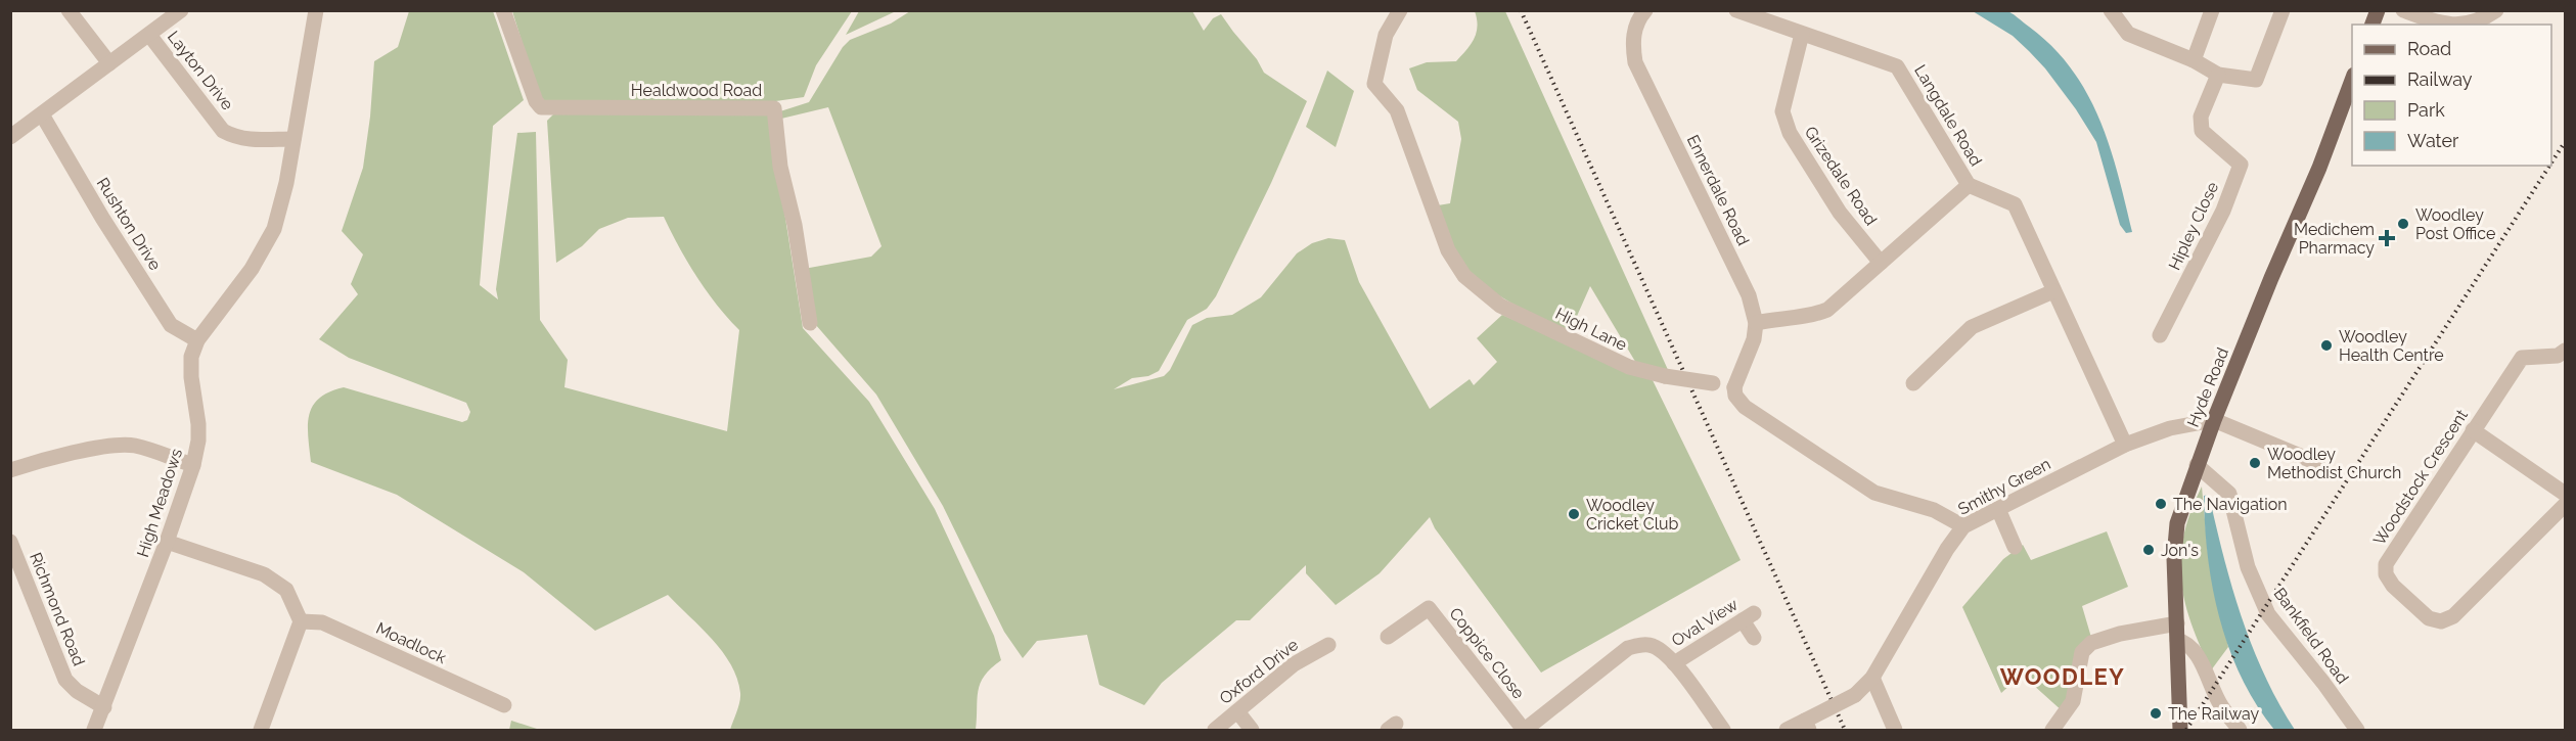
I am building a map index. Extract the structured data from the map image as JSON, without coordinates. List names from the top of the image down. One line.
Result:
{"streets":{"main road":["Hyde Road"],"street":["Layton Drive","Healdwood Road","Langdale Road","Grizedale Road","Ennerdale Road","Rushton Drive","Hipley Close","High Lane","Woodstock Crescent","Smithy Green","High Meadows","Richmond Road","Oval View","Bankfield Road","Moadlock","Coppice Close","Oxford Drive"]},"crossings":[["Layton Drive","High Meadows"],["Langdale Road","Grizedale Road"],["Langdale Road","Smithy Green"],["Ennerdale Road","High Lane"],["Rushton Drive","High Meadows"],["Hyde Road","Smithy Green"],["Hyde Road","Bankfield Road"],["High Meadows","Richmond Road"]],"districts":["WOODLEY"],"places":{"other":["Woodley Post Office","Woodley Health Centre","Woodley Methodist Church","The Navigation","Woodley Cricket Club","Jon's","The Railway"],"health":["Medichem Pharmacy"]},"legend":["Road","Railway","Park","Water"]}
